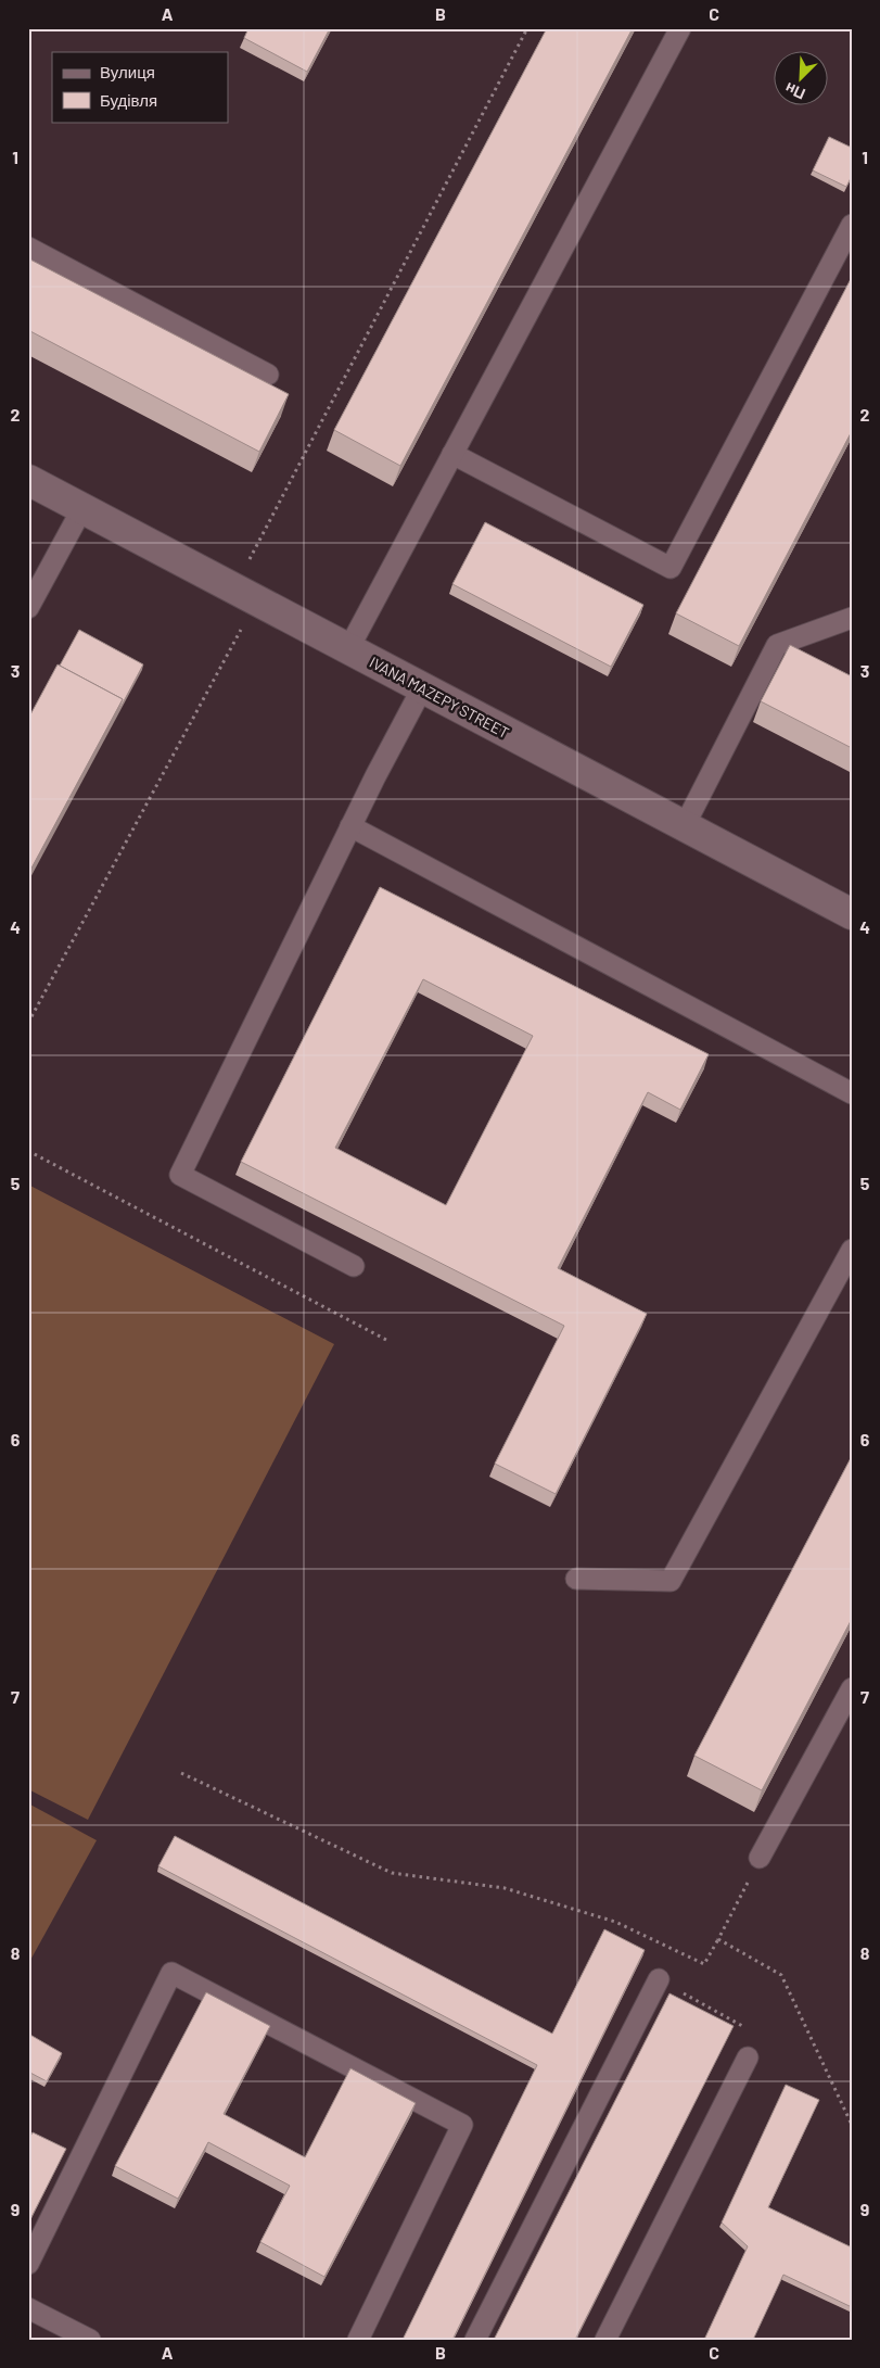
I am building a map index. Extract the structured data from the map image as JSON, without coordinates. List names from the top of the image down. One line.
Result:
{"streets":{"main road":["IVANA MAZEPY STREET"]},"legend":["Вулиця","Будівля"],"north":"bottom left","grid":{"columns":["A","B","C"],"rows":["1","2","3","4","5","6","7","8","9"]}}
